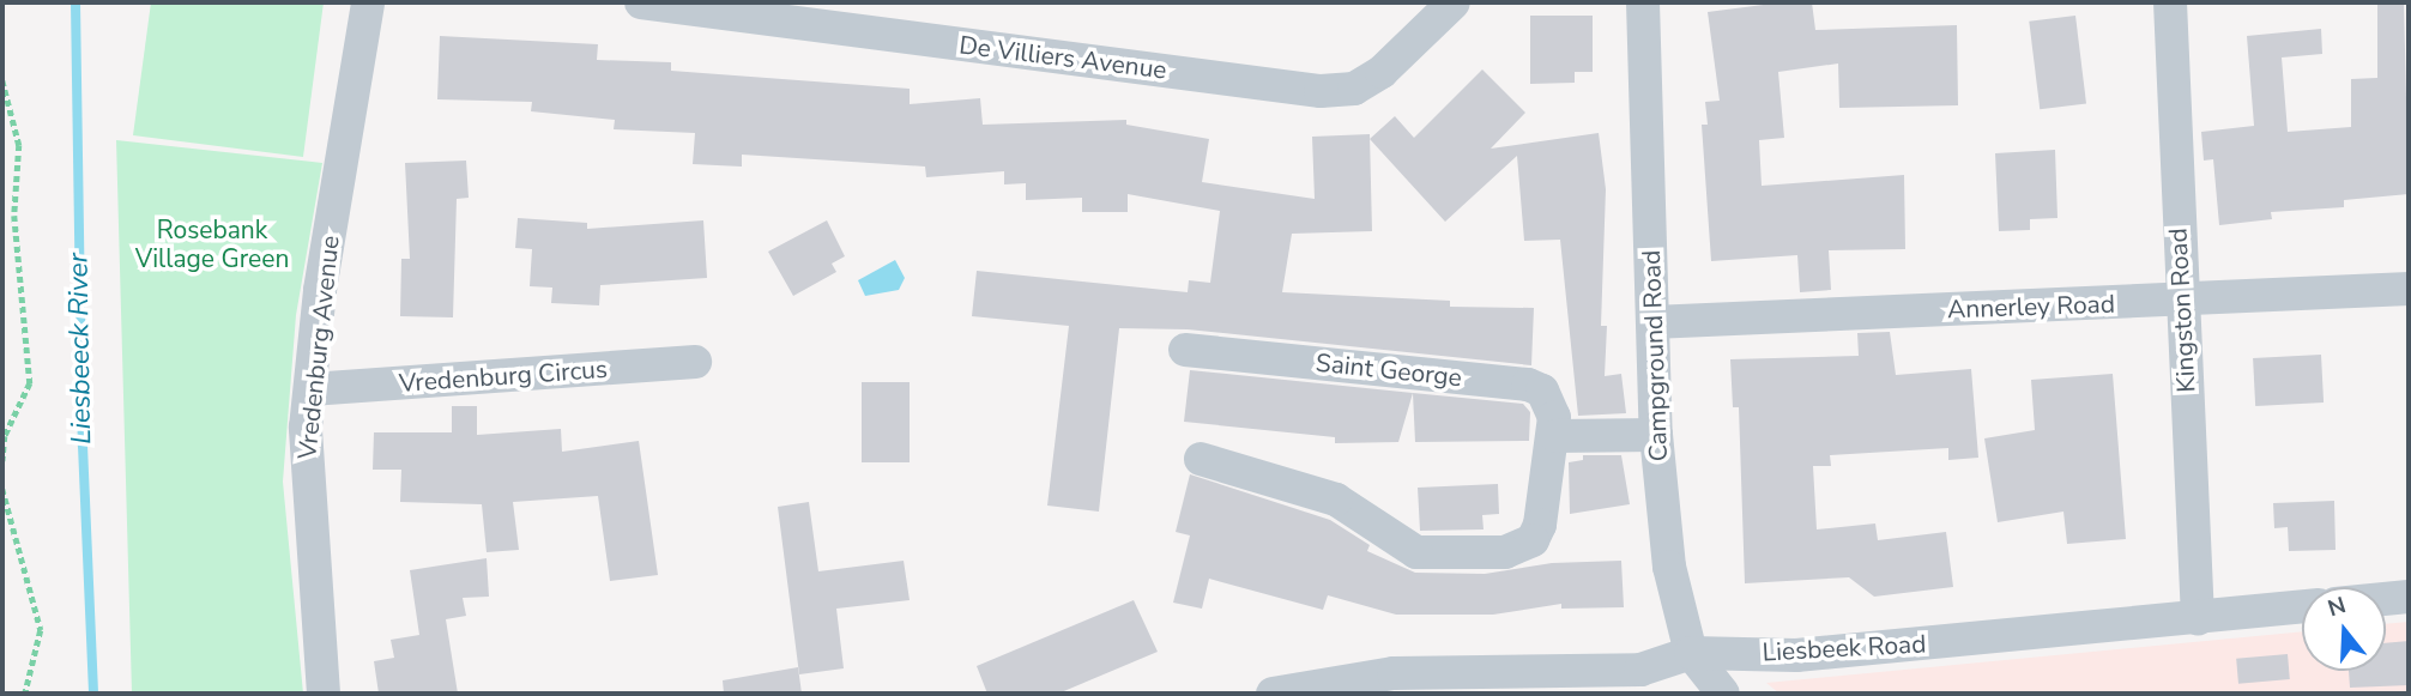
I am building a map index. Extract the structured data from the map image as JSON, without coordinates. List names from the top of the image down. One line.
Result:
{"streets":{"street":["De Villiers Avenue","Annerley Road","Kingston Road","Vredenburg Avenue","Campground Road","Saint George","Vredenburg Circus","Liesbeek Road"]},"crossings":[["Annerley Road","Kingston Road"],["Annerley Road","Campground Road"],["Kingston Road","Liesbeek Road"],["Vredenburg Avenue","Vredenburg Circus"],["Campground Road","Liesbeek Road"]],"water":["Liesbeeck River"],"parks":["Rosebank Village Green"],"north":"top"}
